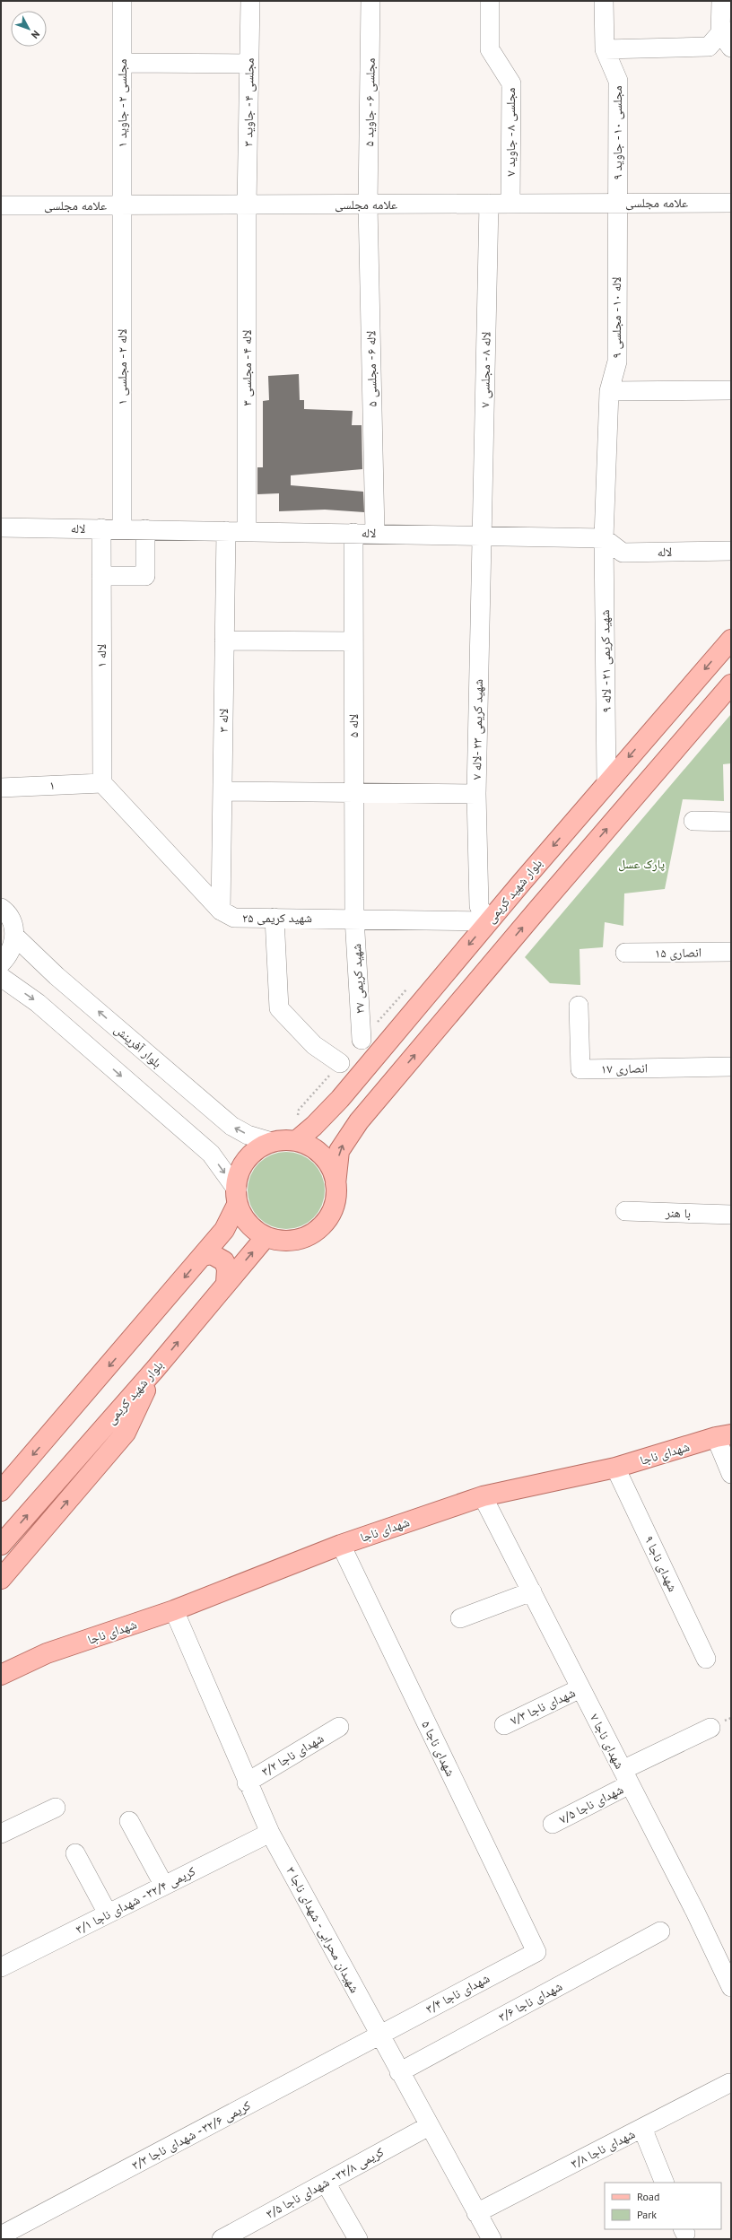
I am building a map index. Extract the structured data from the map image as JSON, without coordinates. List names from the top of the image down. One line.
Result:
{"streets":{"main road":["بلوار شهید کریمی","شهدای ناجا"],"street":["مجلسی ۴ - جاوید ۳","مجلسی ۶ - جاوید ۵","مجلسی ۲ - جاوید ۱","مجلسی ۸ - جاوید ۷","مجلسی ۱۰ - جاوید ۹","علامه مجلسی","لاله ۱۰ - مجلسی ۹","لاله ۲ - مجلسی ۱","لاله ۴ - مجلسی ۳","لاله ۶ - مجلسی ۵","لاله ۸ - مجلسی ۷","لاله","لاله ۱","شهید کریمی ۲۱ - لاله ۹","لاله ۳","لاله ۵","شهید کریمی ۲۳ -لاله ۷","۱","شهید کریمی ۲۵","انصاری ۱۵","شهید کریمی ۲۷","بلوار آفرینش","انصاری ۱۷","با هنر","شهدای ناجا ۹","شهدای ناجا ۷/۳","شهدای ناجا ۷","شهدای ناجا ۵","شهدای ناجا ۳/۲","شهدای ناجا ۷/۵","کریمی ۳۲/۴ - شهدای ناجا ۳/۱","شهیدان محرابی - شهدای ناجا ۳","شهدای ناجا ۳/۴","شهدای ناجا ۳/۶","کریمی ۳۲/۶ - شهدای ناجا ۳/۳","شهدای ناجا ۳/۸","کریمی ۳۲/۸ - شهدای ناجا ۳/۵"]},"crossings":[["مجلسی ۴ - جاوید ۳","علامه مجلسی"],["مجلسی ۴ - جاوید ۳","لاله ۴ - مجلسی ۳"],["مجلسی ۶ - جاوید ۵","علامه مجلسی"],["مجلسی ۶ - جاوید ۵","لاله ۶ - مجلسی ۵"],["مجلسی ۲ - جاوید ۱","علامه مجلسی"],["مجلسی ۲ - جاوید ۱","لاله ۲ - مجلسی ۱"],["مجلسی ۸ - جاوید ۷","علامه مجلسی"],["مجلسی ۱۰ - جاوید ۹","علامه مجلسی"],["مجلسی ۱۰ - جاوید ۹","لاله ۱۰ - مجلسی ۹"],["علامه مجلسی","لاله ۱۰ - مجلسی ۹"],["علامه مجلسی","لاله ۲ - مجلسی ۱"],["علامه مجلسی","لاله ۴ - مجلسی ۳"],["علامه مجلسی","لاله ۶ - مجلسی ۵"],["علامه مجلسی","لاله ۸ - مجلسی ۷"],["لاله ۱۰ - مجلسی ۹","لاله"],["لاله ۱۰ - مجلسی ۹","شهید کریمی ۲۱ - لاله ۹"],["لاله ۲ - مجلسی ۱","لاله"],["لاله ۴ - مجلسی ۳","لاله"],["لاله ۶ - مجلسی ۵","لاله"],["لاله ۸ - مجلسی ۷","لاله"],["لاله ۸ - مجلسی ۷","شهید کریمی ۲۳ -لاله ۷"],["لاله","لاله ۱"],["لاله","شهید کریمی ۲۱ - لاله ۹"],["لاله","لاله ۳"],["لاله","لاله ۵"],["لاله","شهید کریمی ۲۳ -لاله ۷"],["لاله ۱","۱"],["لاله ۱","شهید کریمی ۲۵"],["شهید کریمی ۲۱ - لاله ۹","بلوار شهید کریمی"],["لاله ۳","شهید کریمی ۲۵"],["لاله ۵","شهید کریمی ۲۵"],["لاله ۵","شهید کریمی ۲۷"],["شهید کریمی ۲۳ -لاله ۷","بلوار شهید کریمی"],["شهید کریمی ۲۳ -لاله ۷","شهید کریمی ۲۵"],["۱","شهید کریمی ۲۵"],["بلوار شهید کریمی","شهید کریمی ۲۵"],["بلوار شهید کریمی","بلوار آفرینش"],["شهید کریمی ۲۵","شهید کریمی ۲۷"],["شهدای ناجا","شهدای ناجا ۹"],["شهدای ناجا","شهدای ناجا ۷"],["شهدای ناجا","شهدای ناجا ۵"],["شهدای ناجا","شهیدان محرابی - شهدای ناجا ۳"],["شهدای ناجا ۷/۳","شهدای ناجا ۷"],["شهدای ناجا ۷","شهدای ناجا ۷/۵"],["شهدای ناجا ۵","شهدای ناجا ۳/۴"],["شهدای ناجا ۳/۲","شهیدان محرابی - شهدای ناجا ۳"],["کریمی ۳۲/۴ - شهدای ناجا ۳/۱","شهیدان محرابی - شهدای ناجا ۳"],["شهیدان محرابی - شهدای ناجا ۳","شهدای ناجا ۳/۴"],["شهیدان محرابی - شهدای ناجا ۳","شهدای ناجا ۳/۶"],["شهیدان محرابی - شهدای ناجا ۳","کریمی ۳۲/۶ - شهدای ناجا ۳/۳"],["شهیدان محرابی - شهدای ناجا ۳","شهدای ناجا ۳/۸"],["شهیدان محرابی - شهدای ناجا ۳","کریمی ۳۲/۸ - شهدای ناجا ۳/۵"],["شهدای ناجا ۳/۴","کریمی ۳۲/۶ - شهدای ناجا ۳/۳"]],"parks":["پارک عسل"],"legend":["Road","Park"],"north":"bottom right"}
